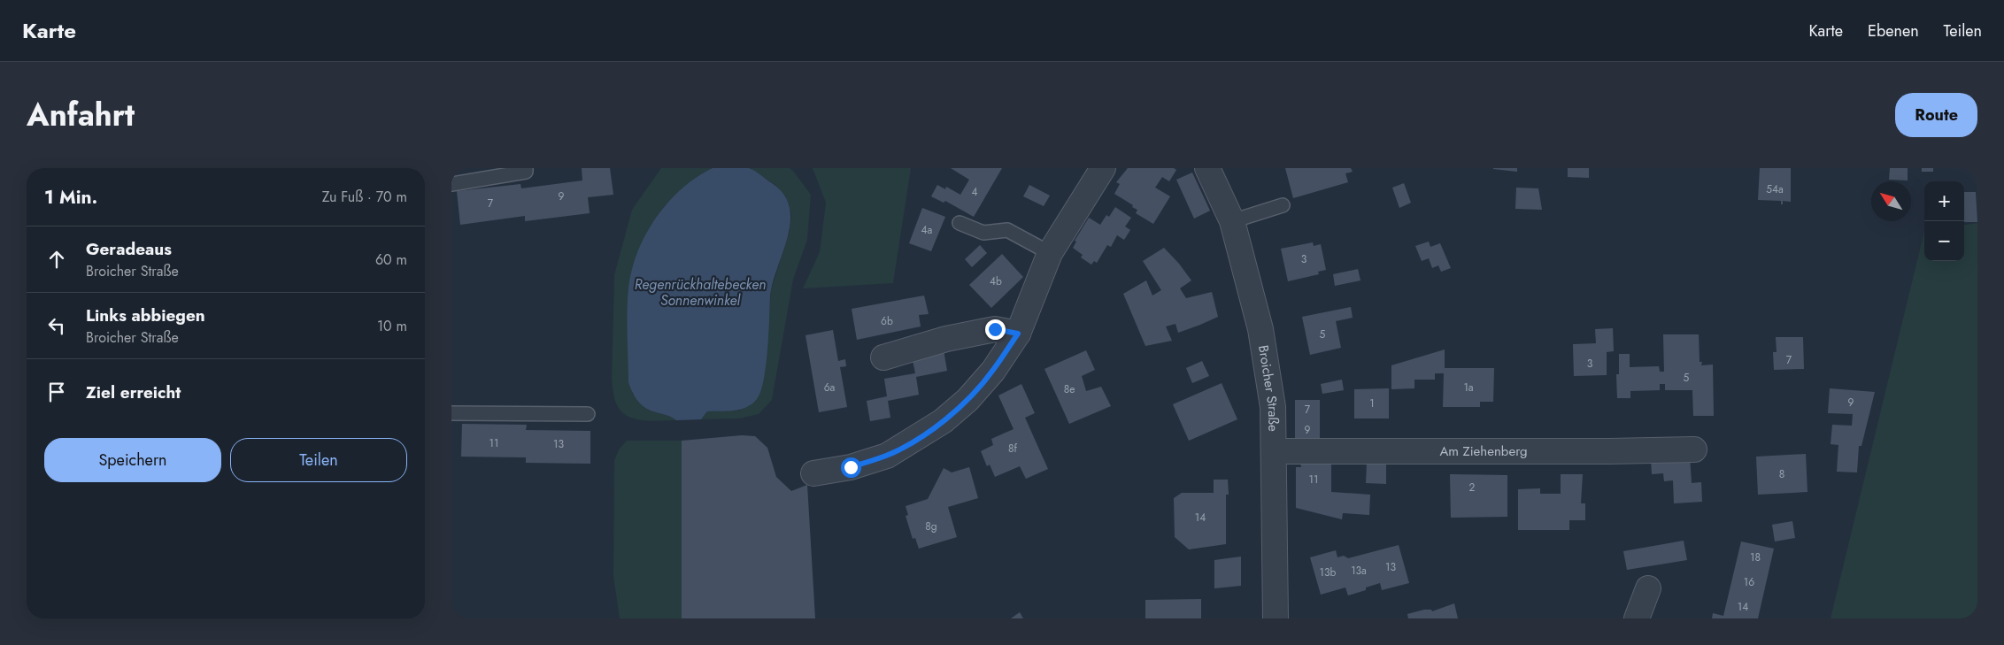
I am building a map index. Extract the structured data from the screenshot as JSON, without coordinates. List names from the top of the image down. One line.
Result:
{"streets":{"street":["Broicher Straße","Am Ziehenberg"]},"crossings":[["Broicher Straße","Am Ziehenberg"]],"water":["Regenrückhaltebecken Sonnenwinkel"],"house_numbers":["54a","4","9","7","4a","3","4b","6b","5","7","3","5","6a","1a","8e","9","1","7","9","11","13","8f","8","11","2","14","8g","18","13","13a","13b","16","14"],"north":"top left","page":{"header":"Karte","nav":["Karte","Ebenen","Teilen"],"title":"Anfahrt","buttons":["Route",["Speichern","Teilen"]],"heading":["1 Min.","Zu Fuß · 70 m"],"map_buttons":["+","−"],"list":[["Geradeaus","Broicher Straße","60 m"],["Links abbiegen","Broicher Straße","10 m"],"Ziel erreicht"]}}
